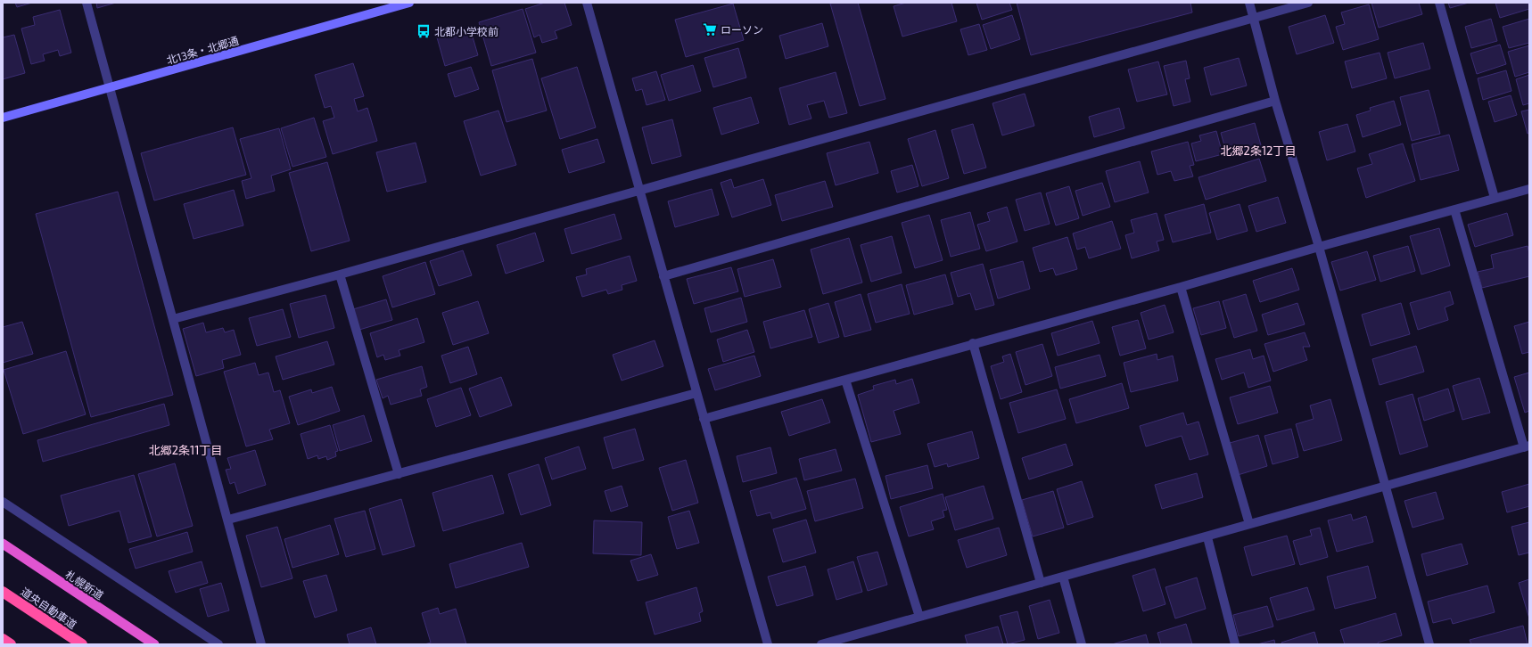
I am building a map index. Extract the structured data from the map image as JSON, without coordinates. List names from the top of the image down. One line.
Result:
{"streets":{"highway":["札幌新道","道央自動車道"],"main road":["北13条・北郷通"]},"districts":["北郷2条12丁目","北郷2条11丁目"],"places":{"supermarket":["ローソン"],"bus stop":["北都小学校前"]}}
